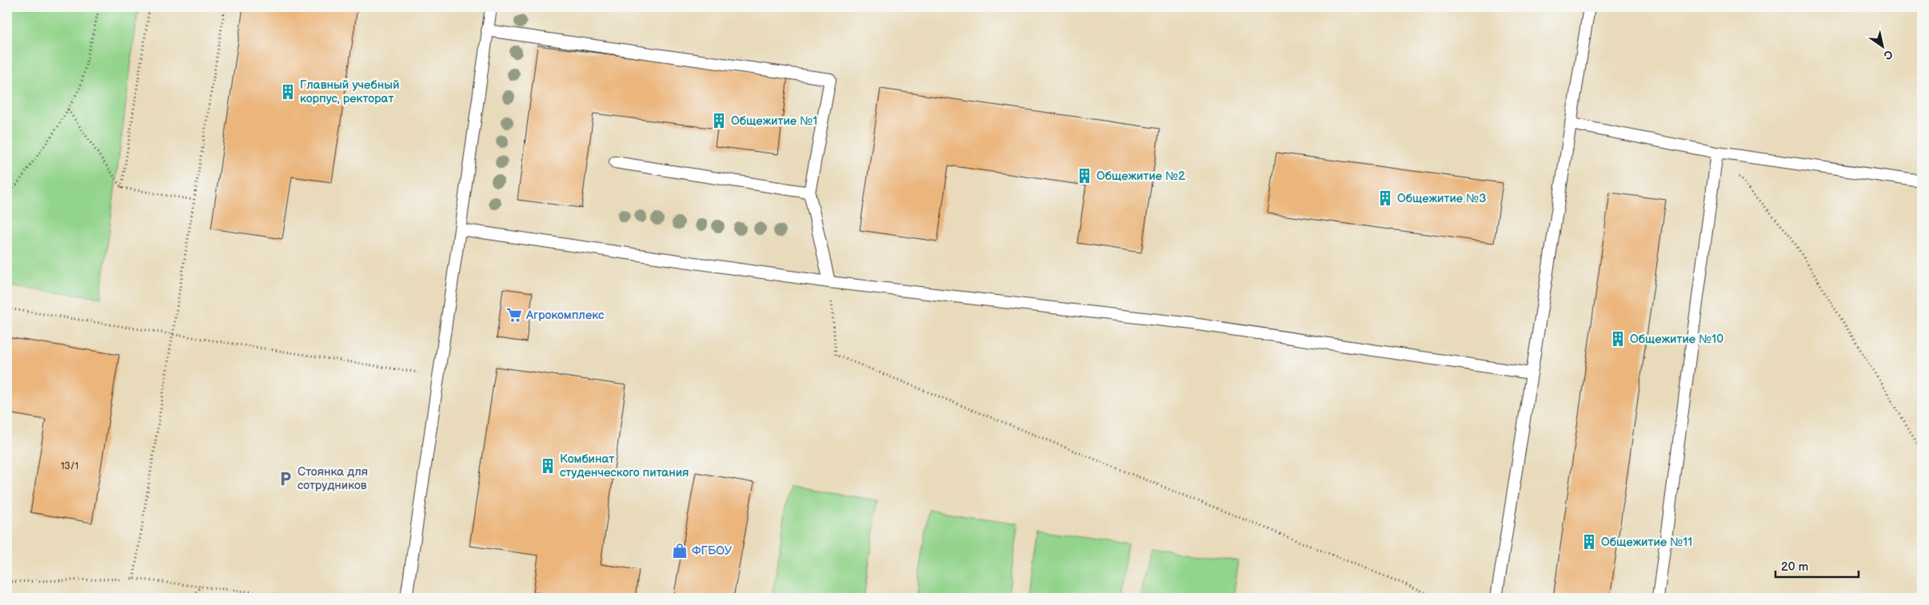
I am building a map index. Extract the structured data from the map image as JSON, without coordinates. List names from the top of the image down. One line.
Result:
{"places":{"building":["Главный учебный корпус, ректорат","Общежитие №1","Общежитие №2","Общежитие №3","Общежитие №10","Комбинат студенческого питания","Общежитие №11"],"supermarket":["Агрокомплекс"],"parking":["Стоянка для сотрудников"],"shop":["ФГБОУ"]},"house_numbers":["13/1"],"scale_bar":"20 m","north":"bottom right"}
